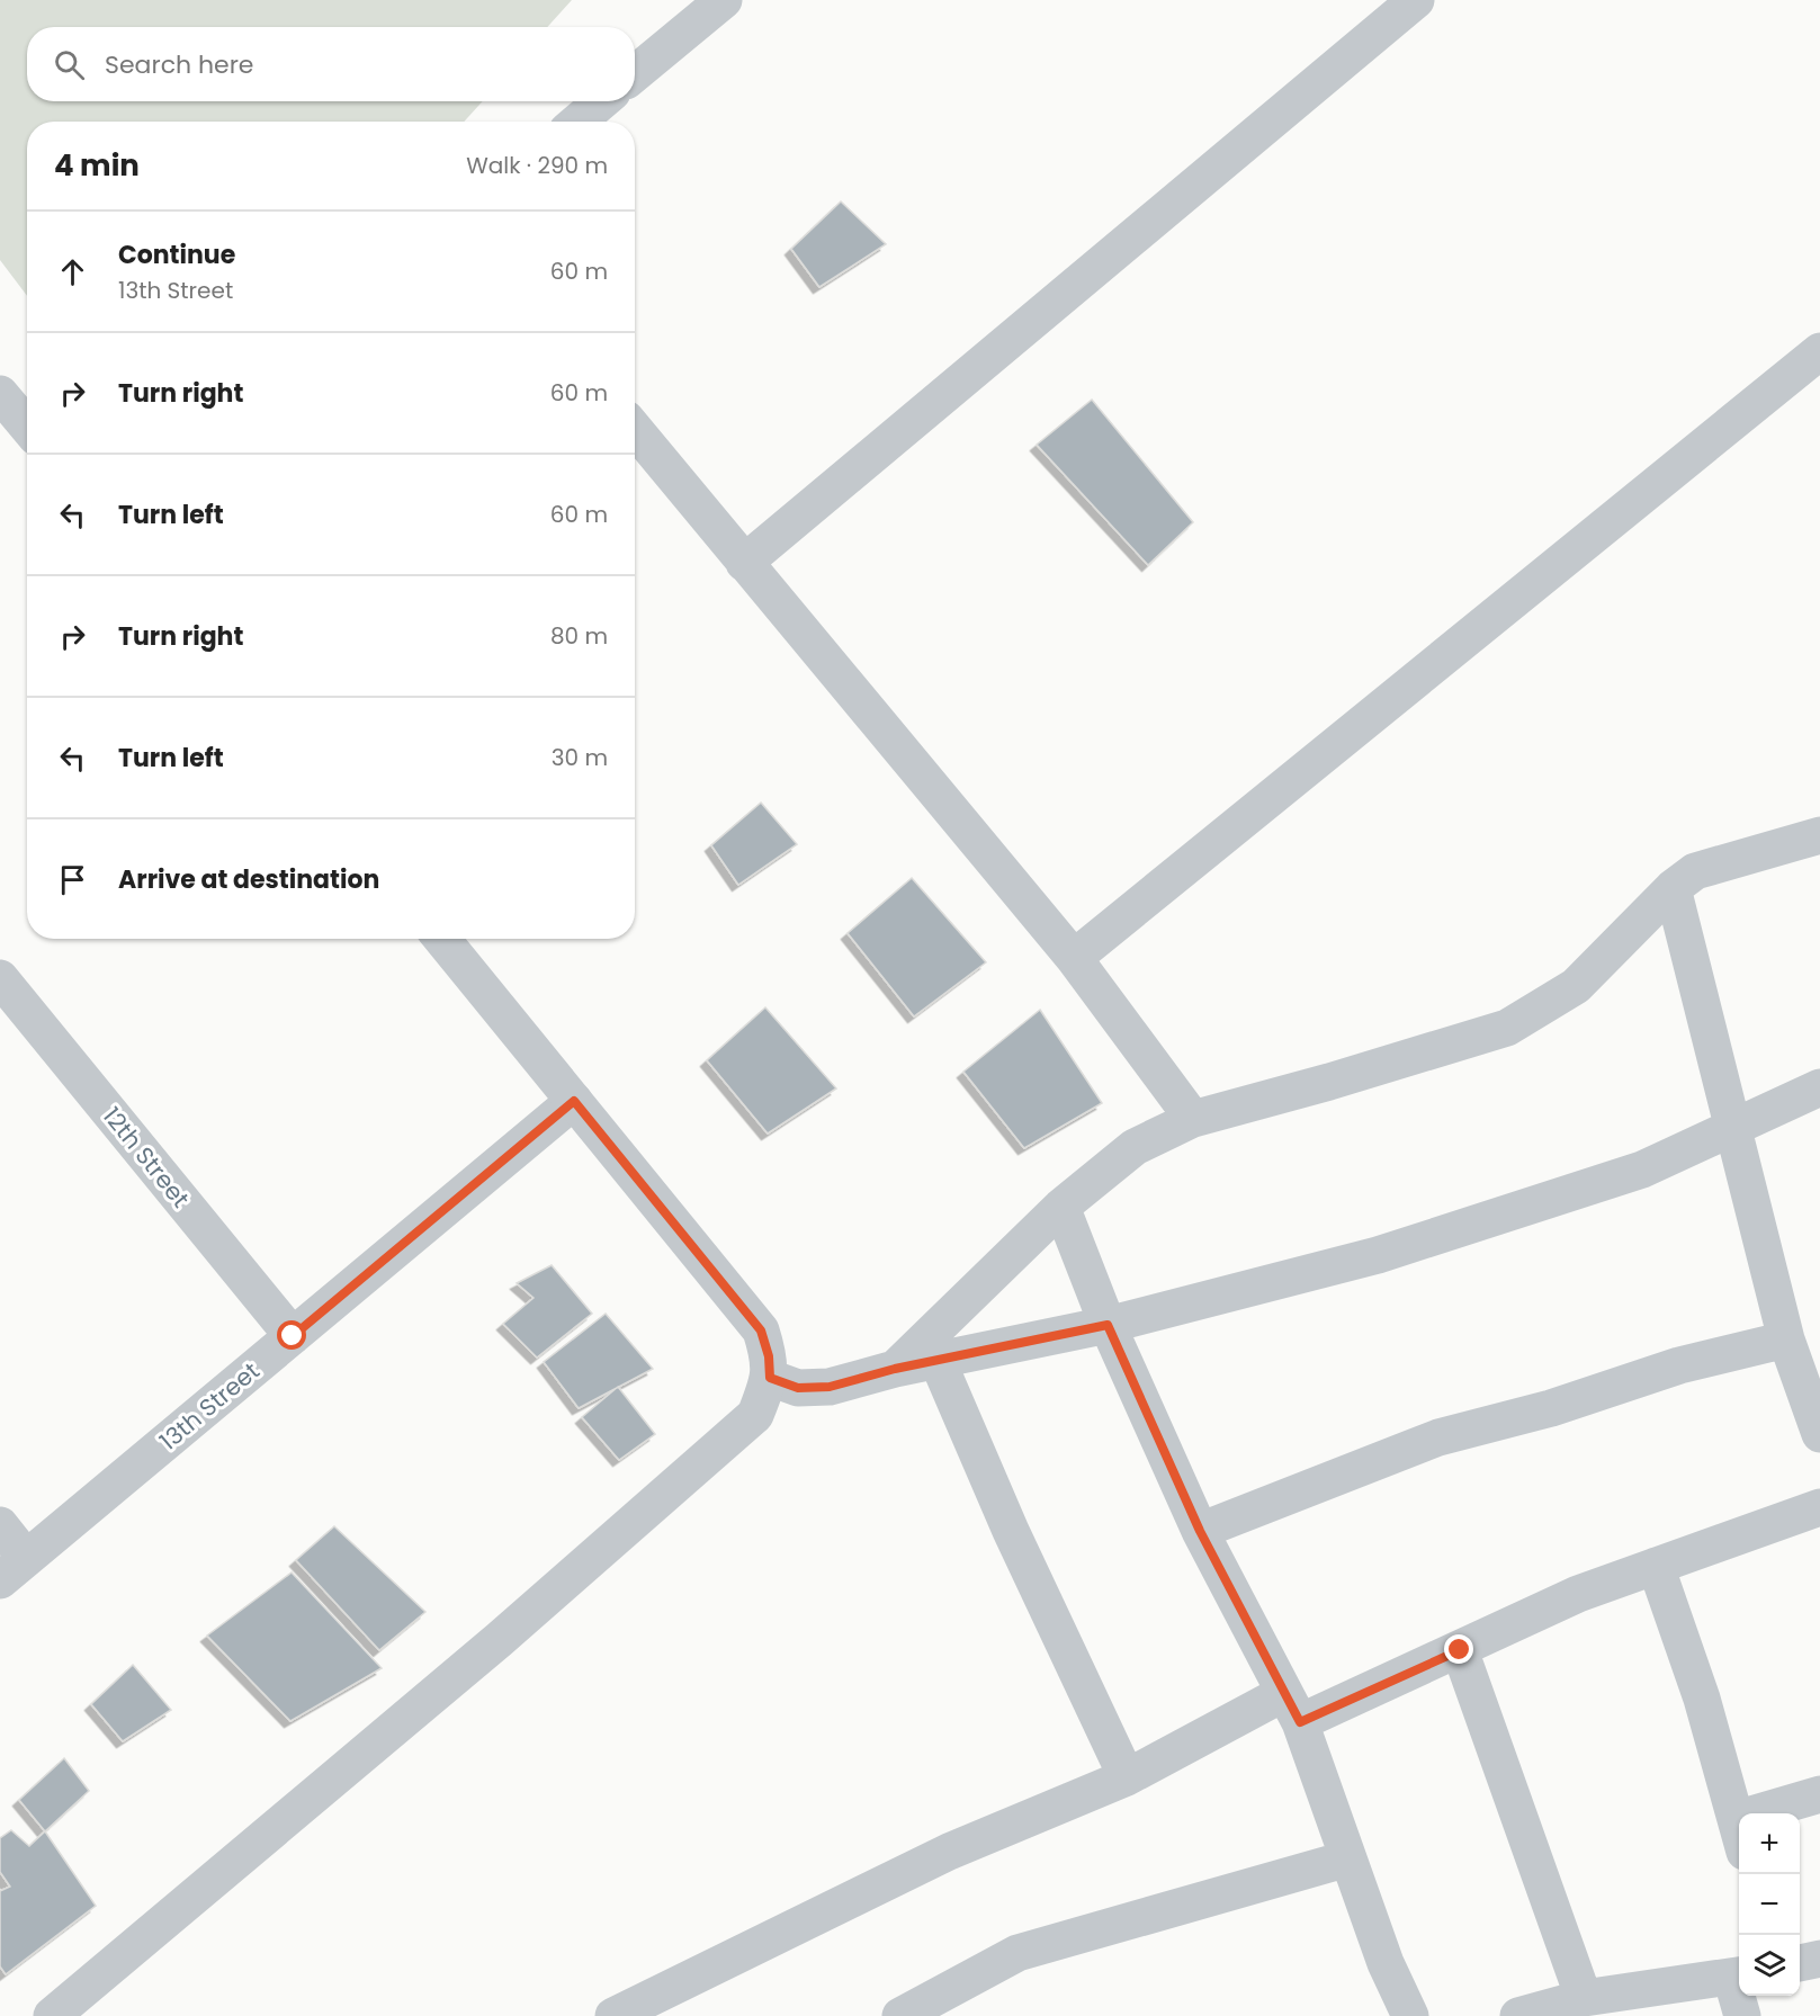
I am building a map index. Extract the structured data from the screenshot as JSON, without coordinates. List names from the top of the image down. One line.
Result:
{"streets":{"street":["12th Street","13th Street"]},"crossings":[["12th Street","13th Street"]],"page":{"search":"Search here","heading":["4 min","Walk · 290 m"],"list":[["Continue","13th Street","60 m"],["Turn right","60 m"],["Turn left","60 m"],["Turn right","80 m"],["Turn left","30 m"],"Arrive at destination"],"map_buttons":["+","−"]}}
